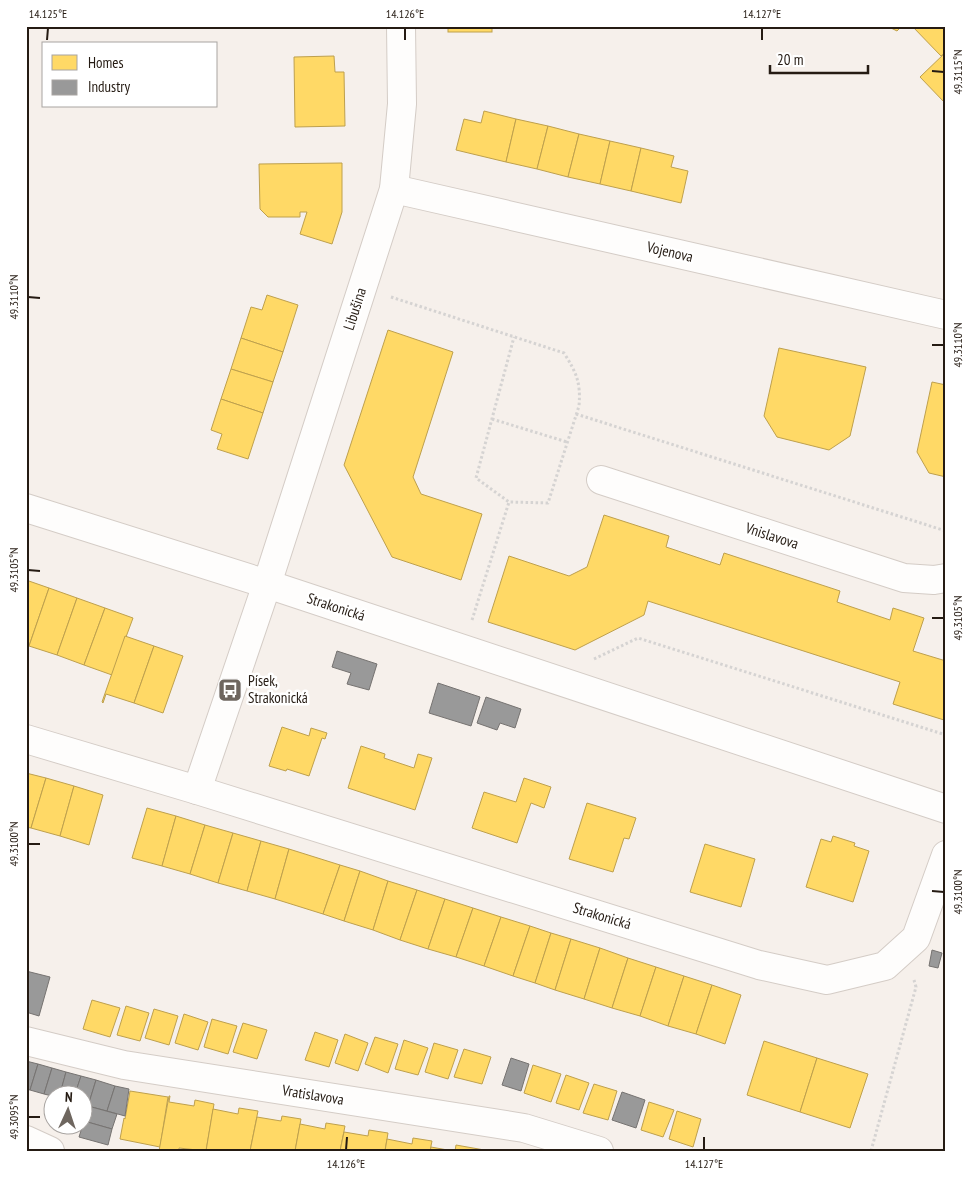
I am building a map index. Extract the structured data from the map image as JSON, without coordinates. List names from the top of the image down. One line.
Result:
{"streets":{"street":["Vojenova","Libušina","Vnislavova","Strakonická","Vratislavova"]},"crossings":[["Vojenova","Libušina"],["Libušina","Strakonická"]],"places":{"bus stop":["Písek, Strakonická"]},"legend":["Homes","Industry"],"scale_bar":"20 m","north":"top","coordinates":["14.125°E","14.126°E","14.127°E","49.3115°N","49.3110°N","49.3105°N","49.3100°N","49.3095°N"]}
